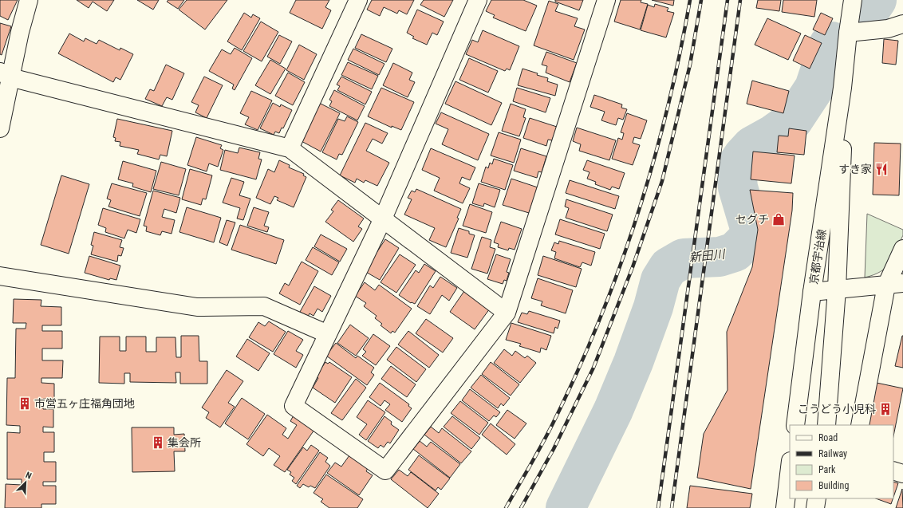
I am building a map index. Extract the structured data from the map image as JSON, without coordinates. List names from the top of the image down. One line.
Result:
{"streets":{"street":["京都宇治線"]},"water":["新田川"],"places":{"restaurant":["すき家"],"shop":["セグチ"],"building":["市営五ヶ庄福角団地","こうどう小児科","集会所"]},"legend":["Road","Railway","Park","Building"],"north":"top right"}
